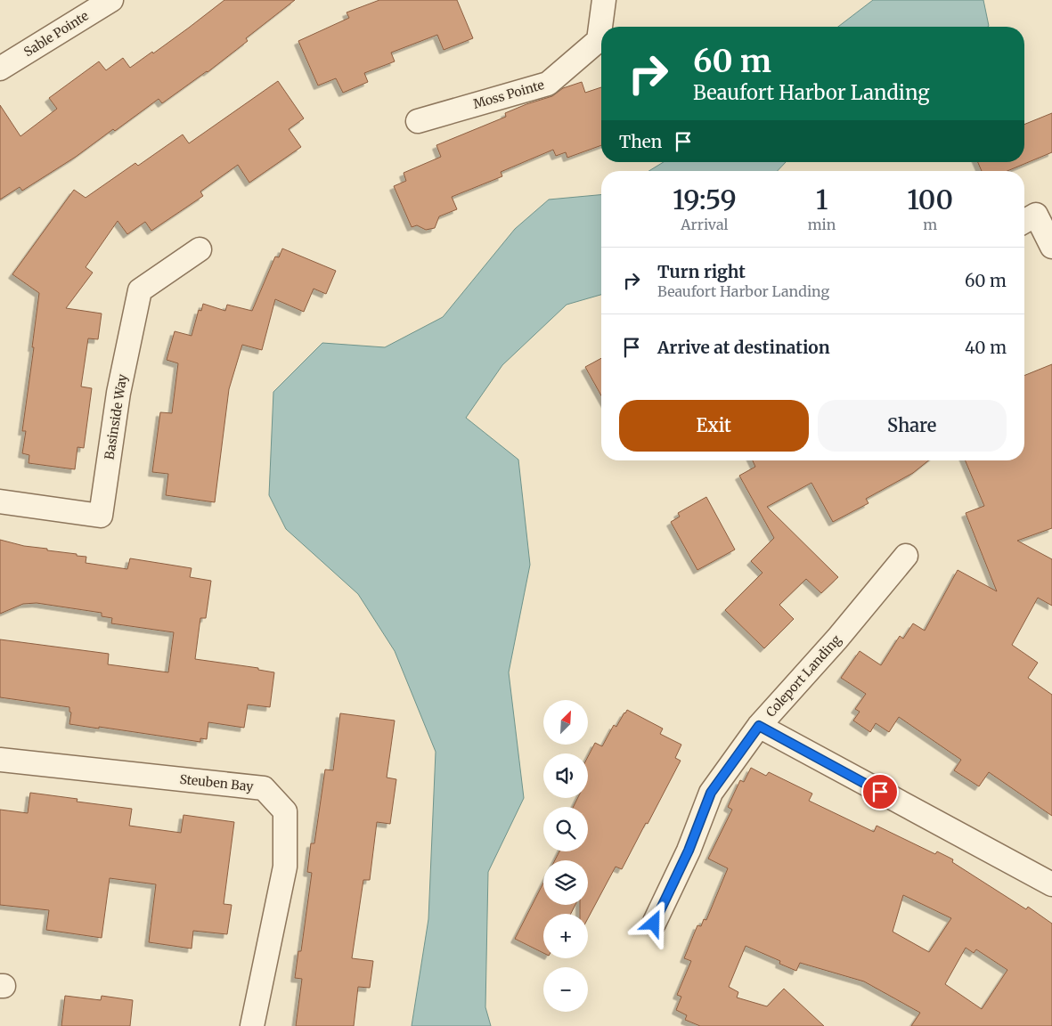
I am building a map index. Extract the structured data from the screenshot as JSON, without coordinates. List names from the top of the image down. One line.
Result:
{"streets":{"street":["Sable Pointe","Moss Pointe","Basinside Way","Coleport Landing","Steuben Bay"]},"north":"top right","page":{"turn":["60 m","Beaufort Harbor Landing"],"then":"Then","eta":["19:59","Arrival","1","min","100","m"],"list":[{"name":"Turn right","note":"Beaufort Harbor Landing","value":"60 m"},{"name":"Arrive at destination","value":"40 m"}],"buttons":["Exit","Share"],"map_buttons":["+","−"]}}
